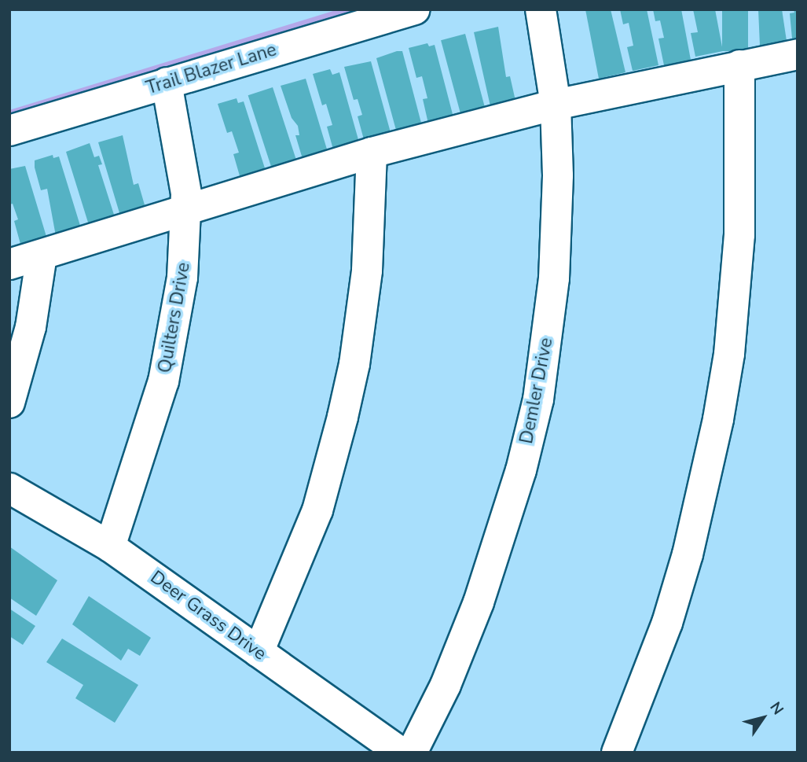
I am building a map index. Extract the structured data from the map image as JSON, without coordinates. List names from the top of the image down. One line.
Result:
{"streets":{"street":["Trail Blazer Lane","Quilters Drive","Demler Drive","Deer Grass Drive"]},"crossings":[["Trail Blazer Lane","Quilters Drive"],["Quilters Drive","Deer Grass Drive"]],"north":"top right"}
